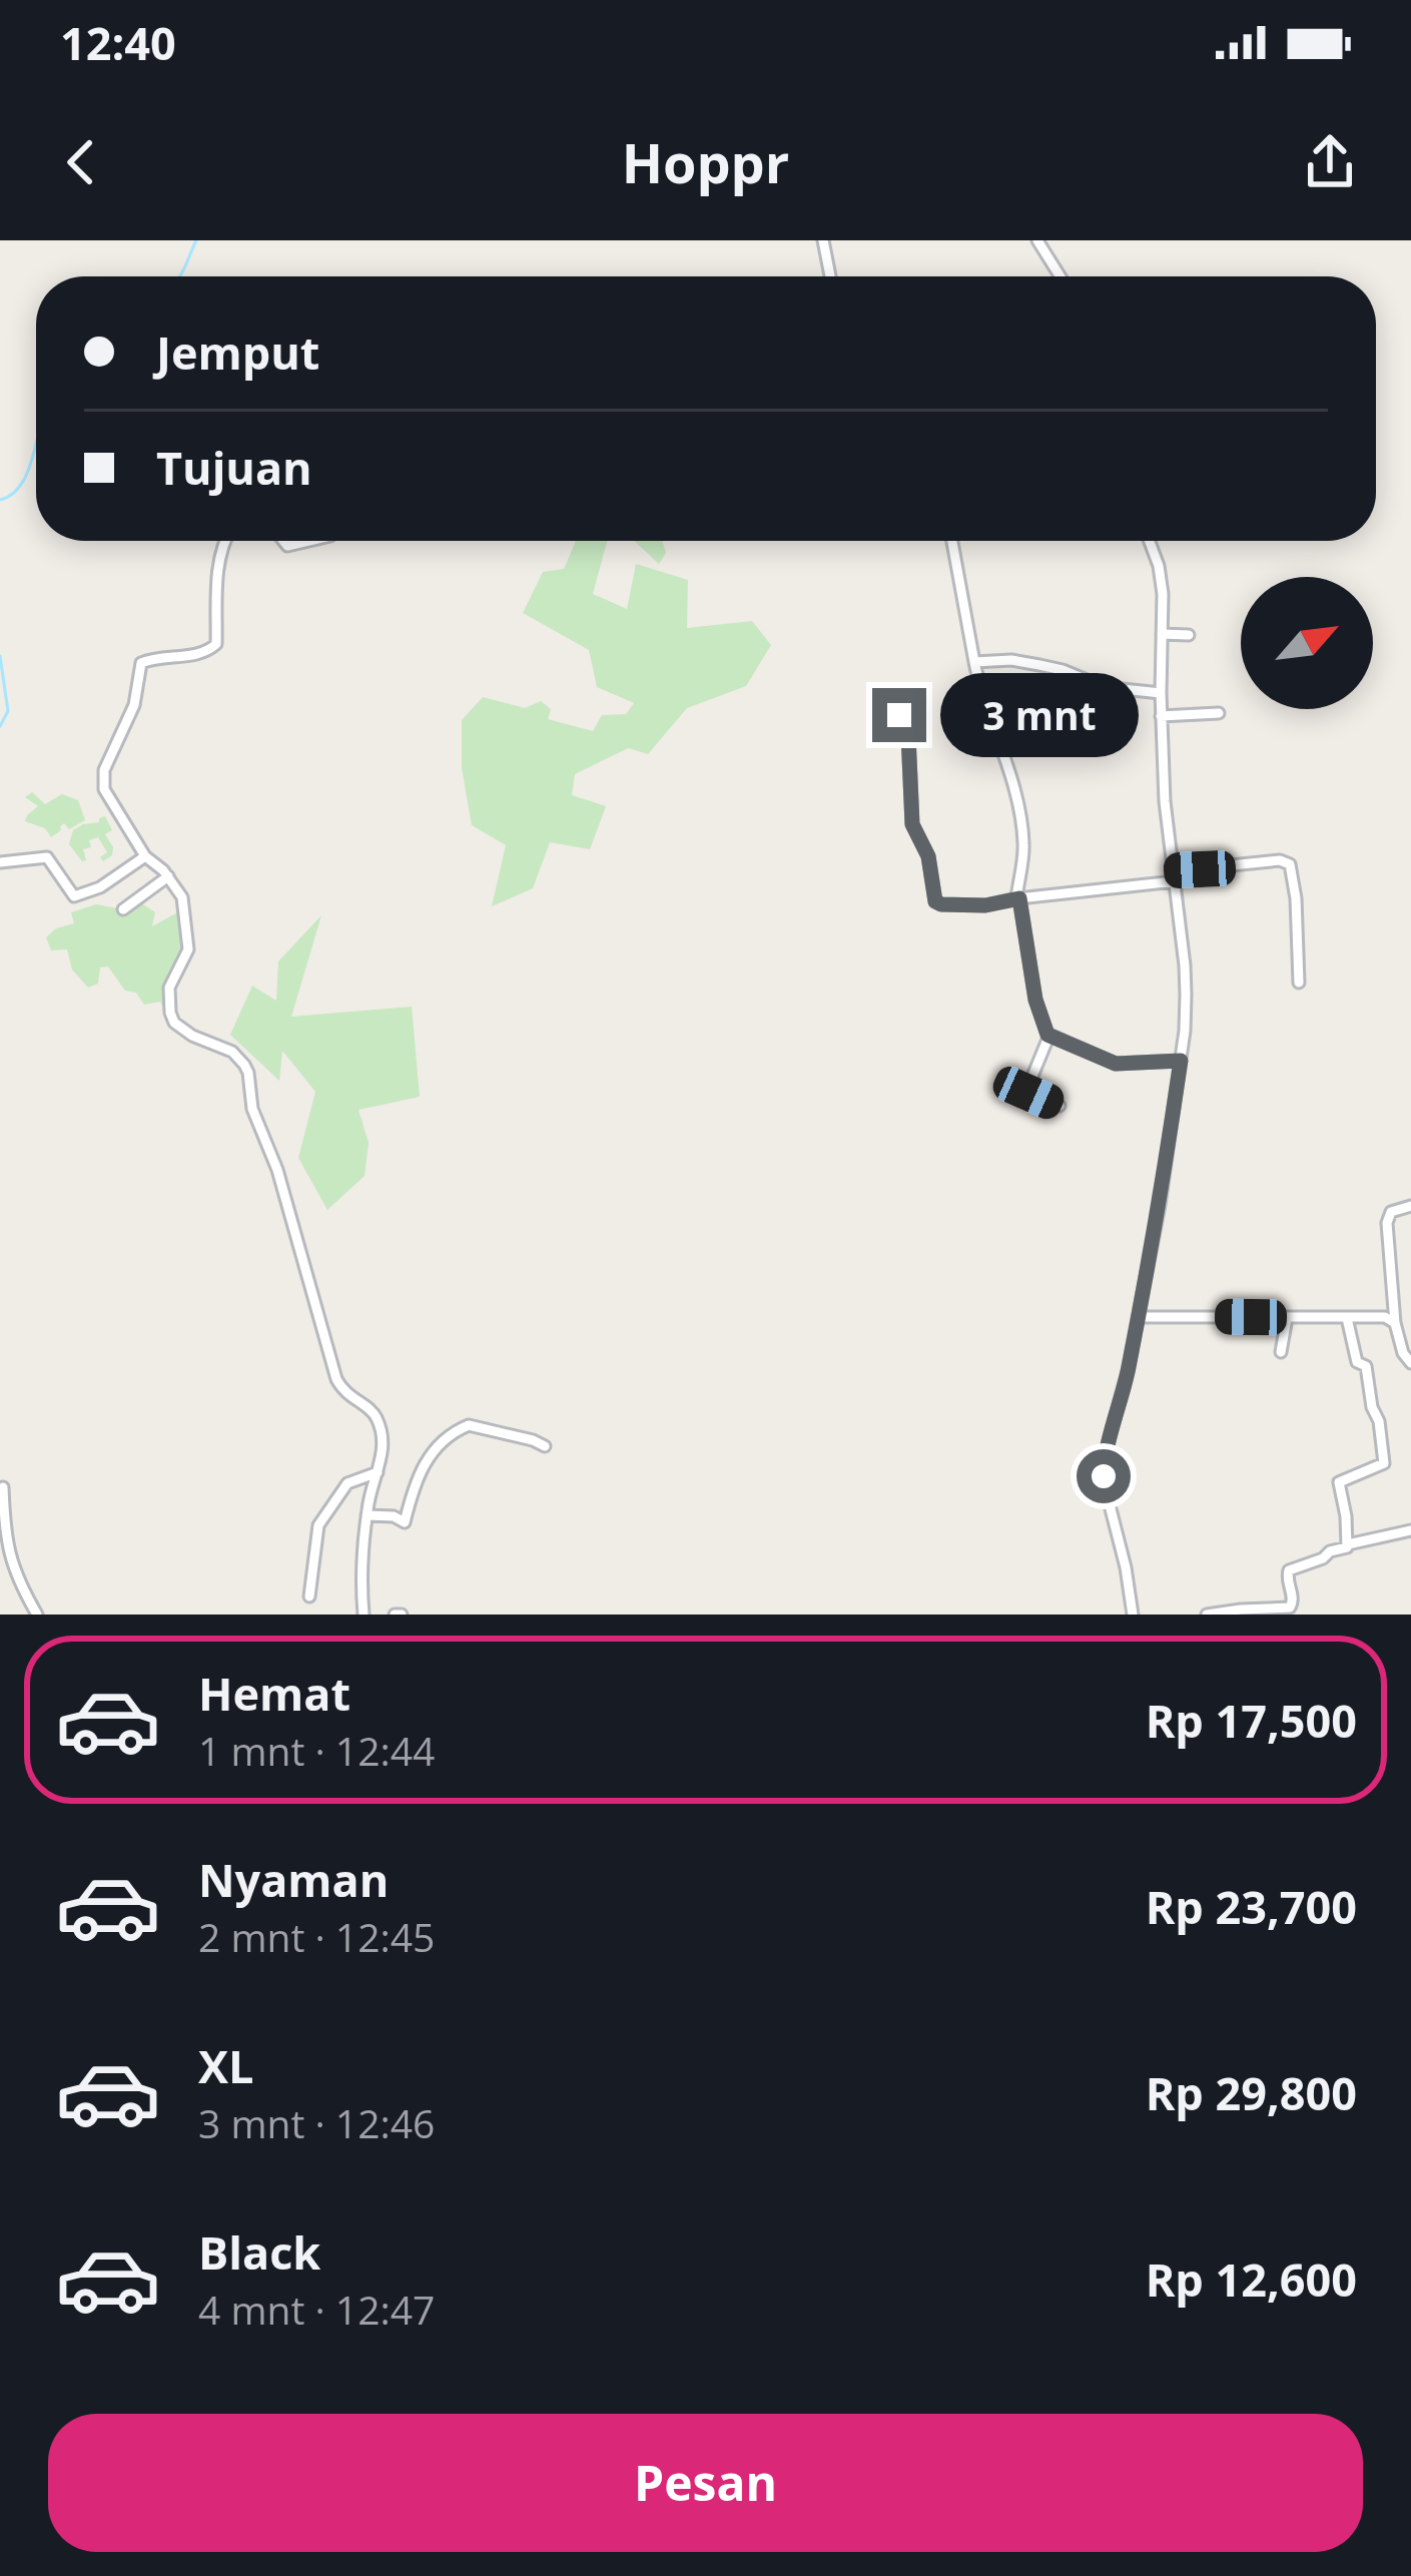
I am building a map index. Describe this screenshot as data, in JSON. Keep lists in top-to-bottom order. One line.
{"north":"top right","page":{"status":"12:40","header":"Hoppr","banner":["Jemput","Tujuan"],"bubble":"3 mnt","list":[{"name":"Hemat","note":"1 mnt · 12:44","value":"Rp 17,500"},{"name":"Nyaman","note":"2 mnt · 12:45","value":"Rp 23,700"},{"name":"XL","note":"3 mnt · 12:46","value":"Rp 29,800"},{"name":"Black","note":"4 mnt · 12:47","value":"Rp 12,600"}],"buttons":"Pesan"}}
